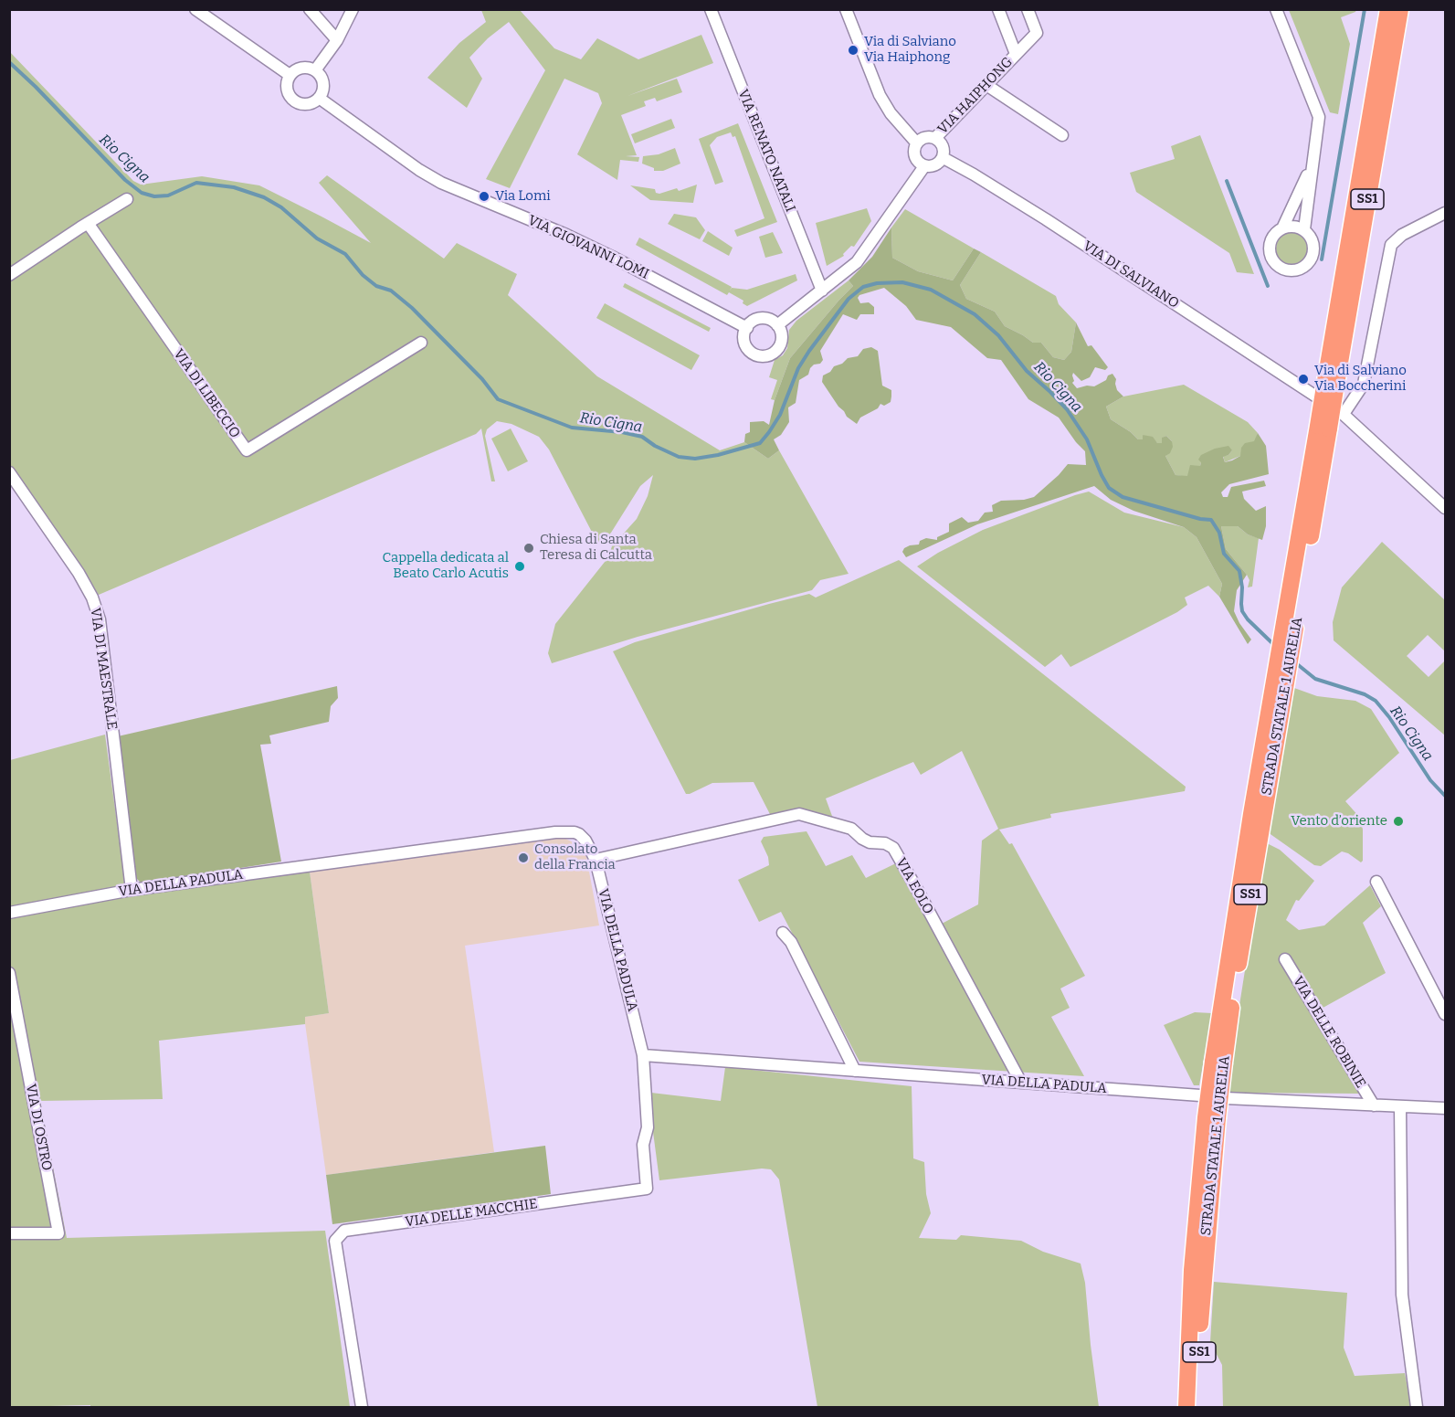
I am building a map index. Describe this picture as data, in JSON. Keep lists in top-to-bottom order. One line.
{"streets":{"highway":["SS1","STRADA STATALE 1 AURELIA"],"street":["VIA HAIPHONG","VIA RENATO NATALI","VIA GIOVANNI LOMI","VIA DI SALVIANO","VIA DI LIBECCIO","VIA DI MAESTRALE","VIA DELLA PADULA","VIA EOLO","VIA DELLE ROBINIE","VIA DI OSTRO","VIA DELLE MACCHIE"]},"crossings":[["VIA HAIPHONG","VIA DI SALVIANO"],["VIA DI SALVIANO","STRADA STATALE 1 AURELIA"],["VIA DI MAESTRALE","VIA DELLA PADULA"],["VIA DELLA PADULA","VIA EOLO"],["VIA DELLA PADULA","VIA DELLE MACCHIE"]],"water":["Rio Cigna"],"places":["Via di Salviano Via Haiphong","Via Lomi","Via di Salviano Via Boccherini","Chiesa di Santa Teresa di Calcutta","Cappella dedicata al Beato Carlo Acutis","Vento d’oriente","Consolato della Francia"]}
